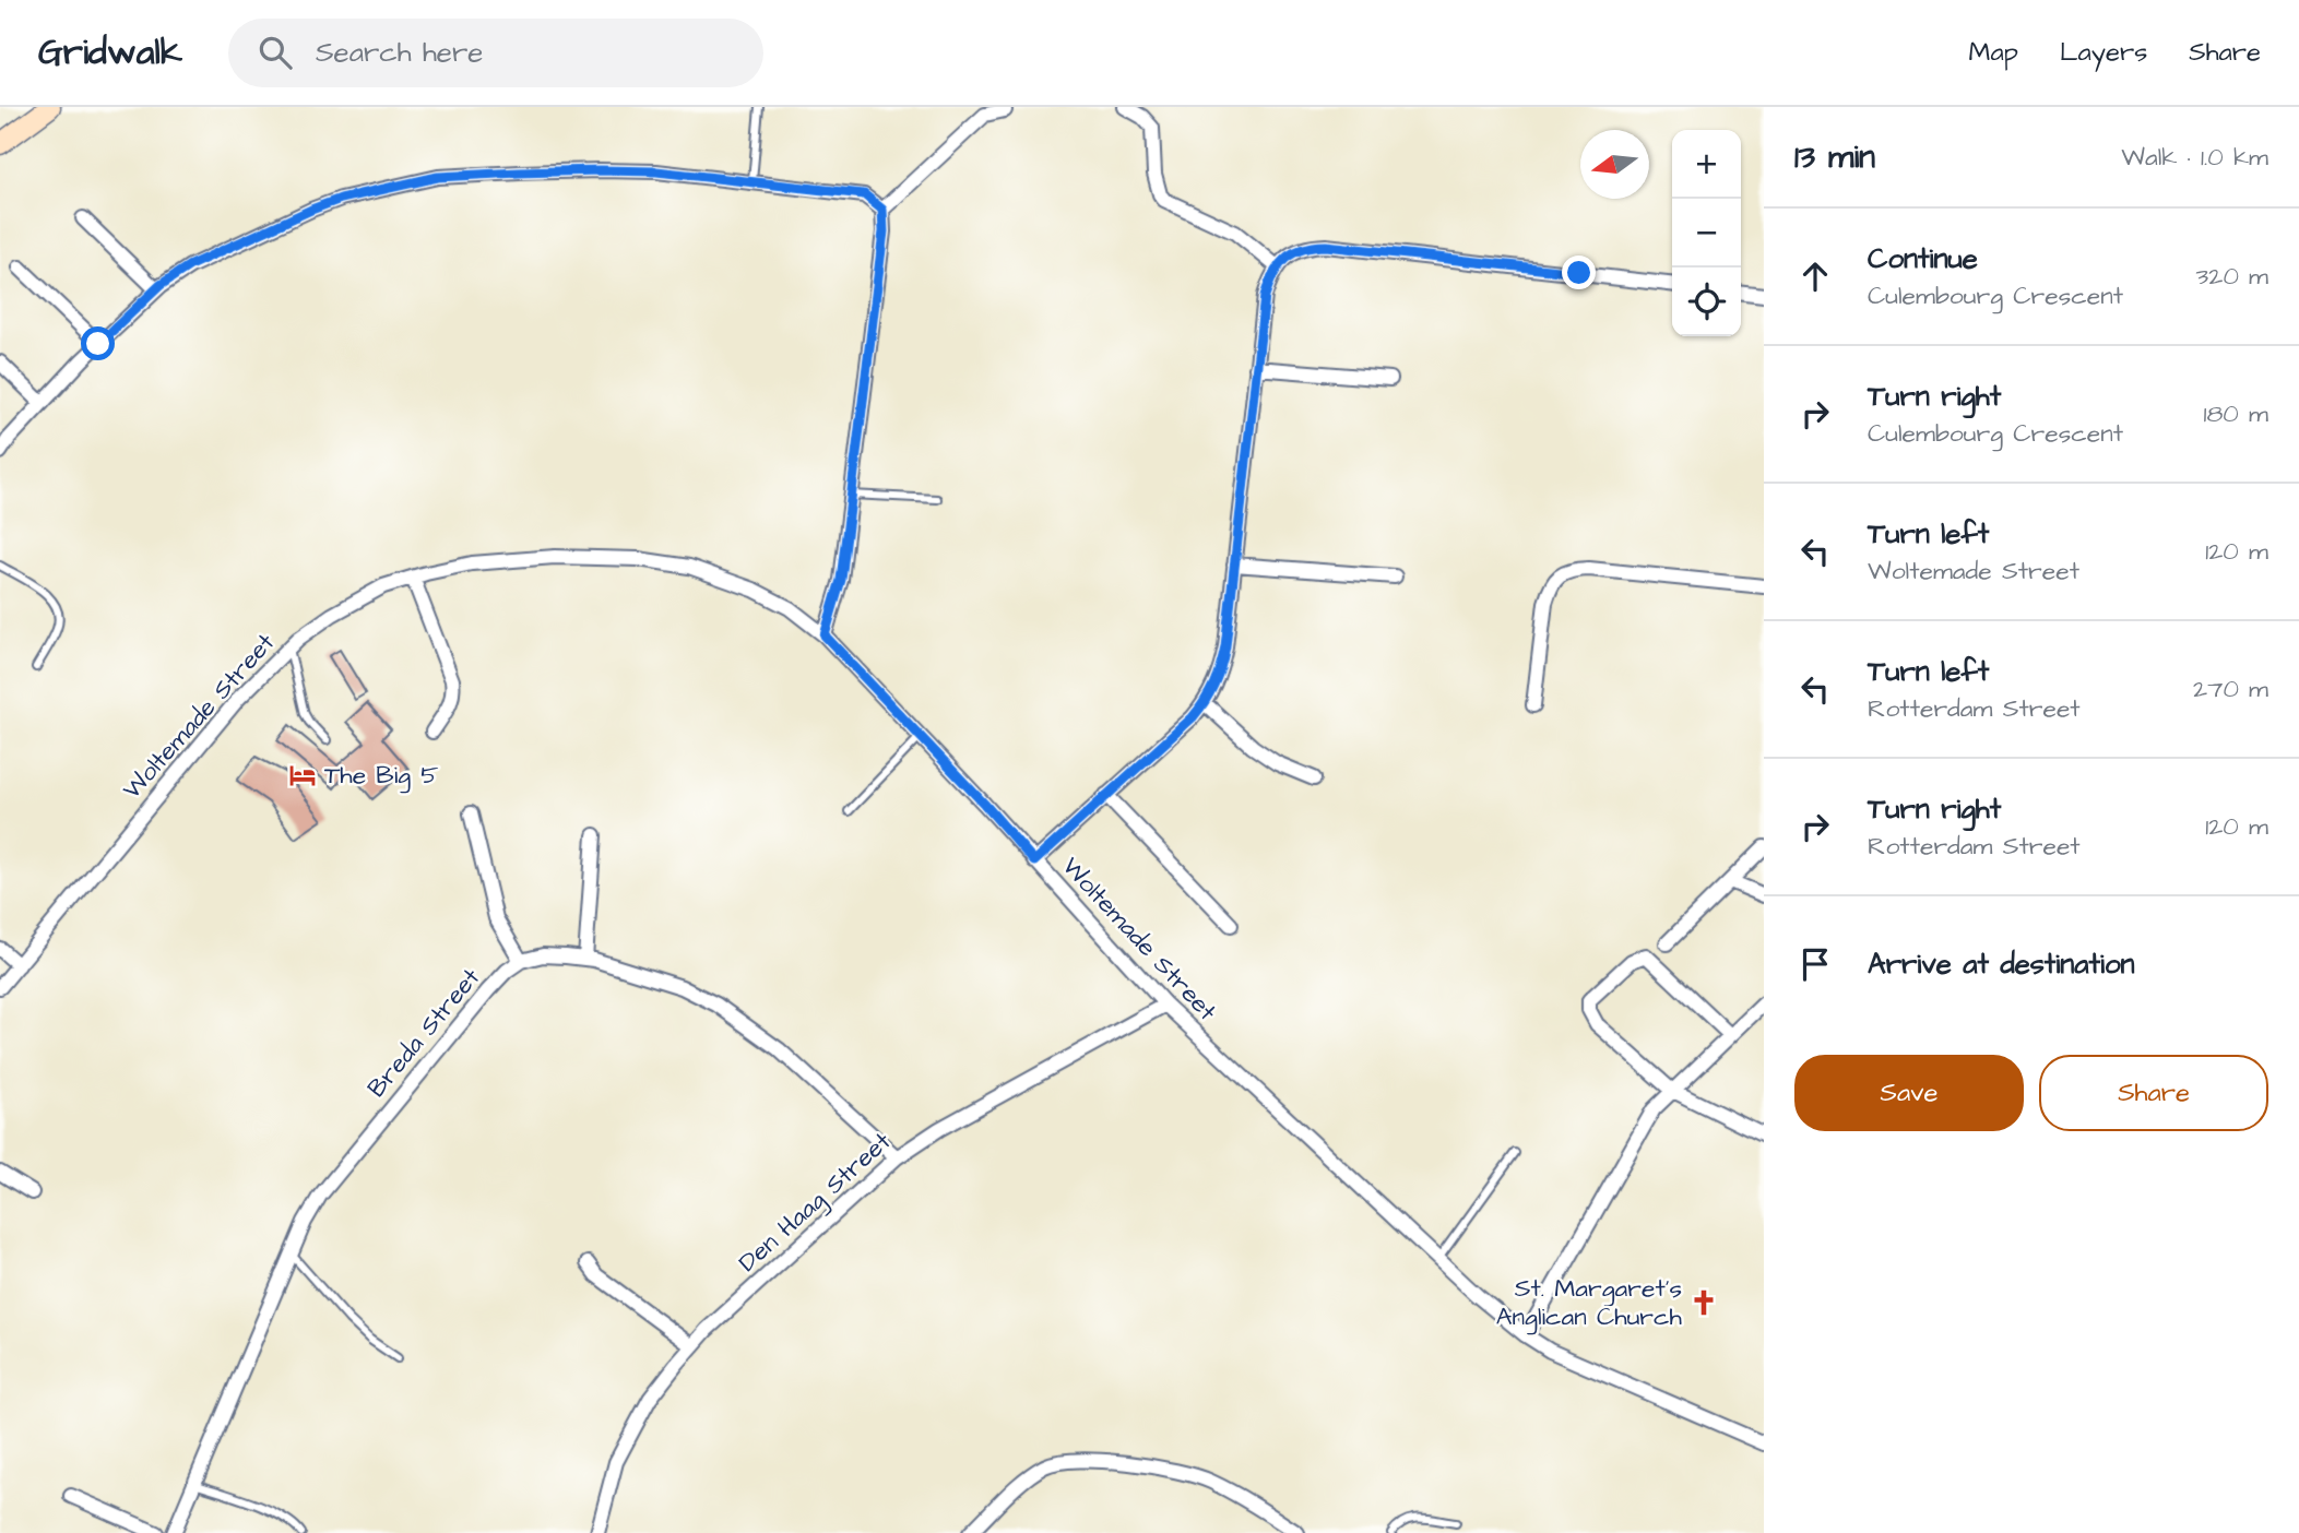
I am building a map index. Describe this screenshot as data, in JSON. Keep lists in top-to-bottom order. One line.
{"streets":{"street":["Woltemade Street","Breda Street","Den Haag Street"]},"crossings":[["Woltemade Street","Den Haag Street"]],"places":{"hotel":["The Big 5"],"church":["St. Margaret's Anglican Church"]},"north":"left","page":{"header":"Gridwalk","search":"Search here","nav":["Map","Layers","Share"],"heading":["13 min","Walk · 1.0 km"],"map_buttons":["+","−"],"list":[["Continue","Culembourg Crescent","320 m"],["Turn right","Culembourg Crescent","180 m"],["Turn left","Woltemade Street","120 m"],["Turn left","Rotterdam Street","270 m"],["Turn right","Rotterdam Street","120 m"],"Arrive at destination"],"buttons":["Save","Share"]}}
